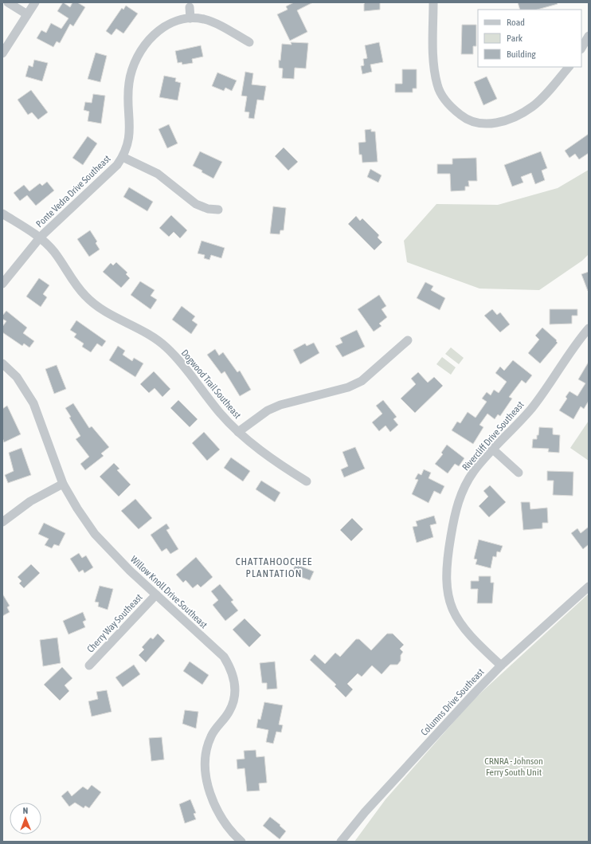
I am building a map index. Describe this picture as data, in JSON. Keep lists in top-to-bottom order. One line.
{"streets":{"street":["Ponte Vedra Drive Southeast","Dogwood Trail Southeast","Rivercliff Drive Southeast","Willow Knoll Drive Southeast","Cherry Way Southeast","Columns Drive Southeast"]},"crossings":[["Ponte Vedra Drive Southeast","Dogwood Trail Southeast"],["Rivercliff Drive Southeast","Columns Drive Southeast"],["Willow Knoll Drive Southeast","Cherry Way Southeast"]],"districts":["CHATTAHOOCHEE PLANTATION"],"parks":["CRNRA - Johnson Ferry South Unit"],"legend":["Road","Park","Building"],"north":"top"}
